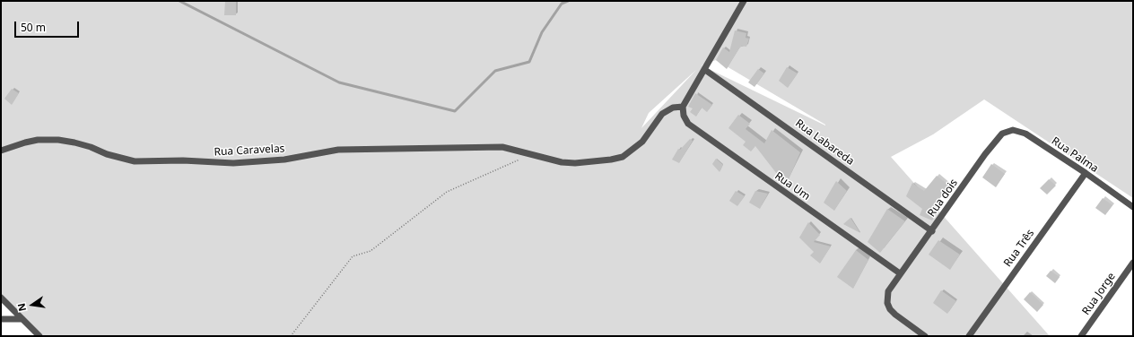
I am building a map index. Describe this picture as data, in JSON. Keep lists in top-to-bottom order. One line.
{"streets":{"street":["Rua Labareda","Rua Caravelas","Rua Palma","Rua Um","Rua dois","Rua Três","Rua Jorge"]},"crossings":[["Rua Labareda","Rua dois"],["Rua Caravelas","Rua Um"],["Rua Palma","Rua dois"],["Rua Palma","Rua Três"],["Rua Um","Rua dois"]],"scale_bar":"50 m","north":"left"}
